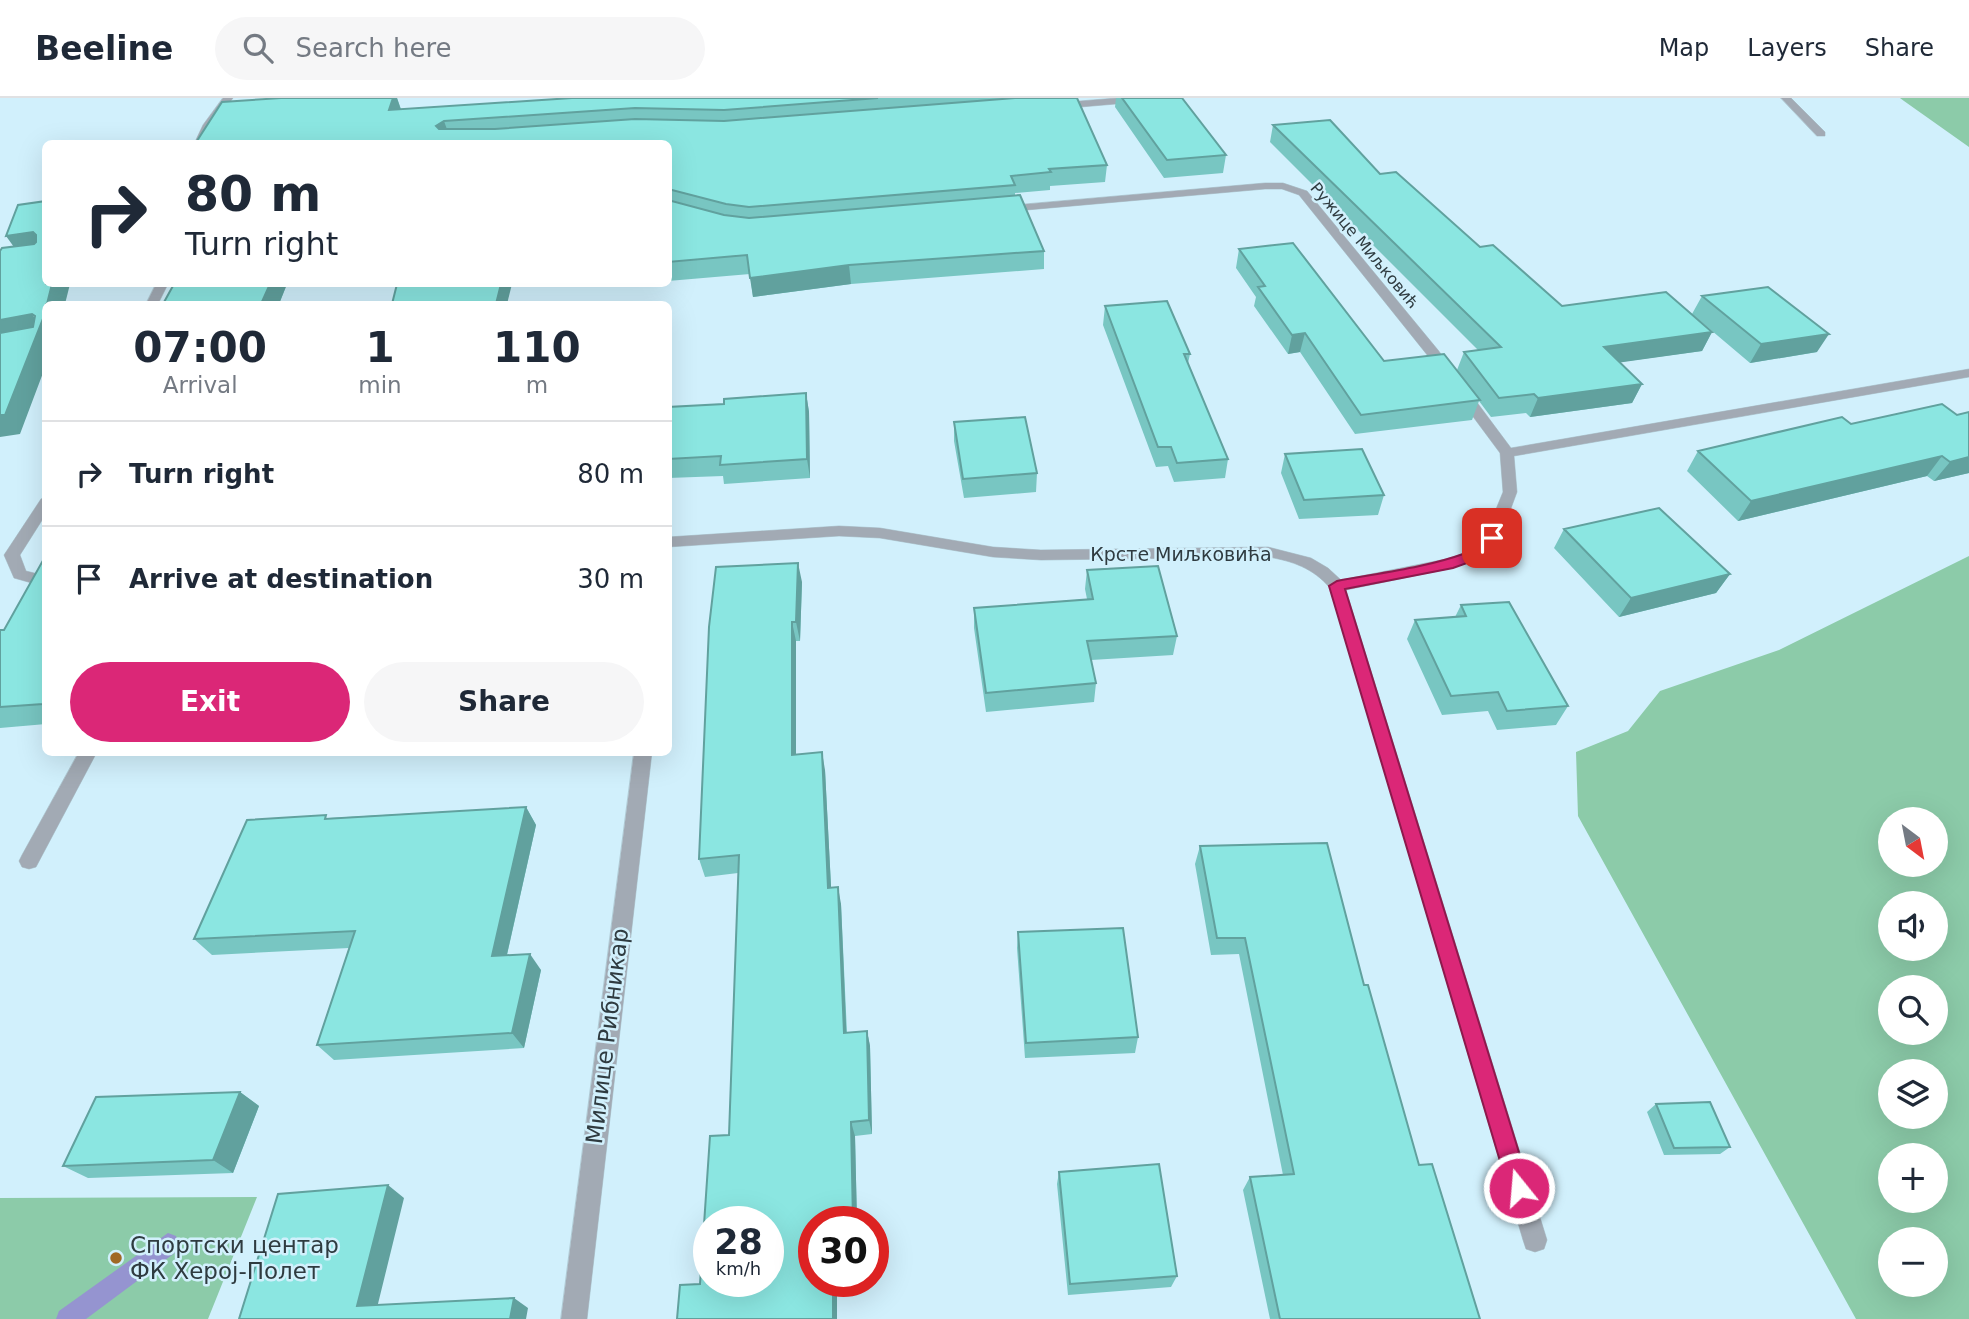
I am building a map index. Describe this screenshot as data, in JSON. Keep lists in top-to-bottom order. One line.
{"streets":{"street":["Ружице Миљковић","Крсте Миљковића","Милице Рибникар"]},"places":["Спортски центар ФК Херој-Полет"],"north":"bottom right","page":{"header":"Beeline","search":"Search here","nav":["Map","Layers","Share"],"turn":["80 m","Turn right"],"eta":["07:00","Arrival","1","min","110","m"],"list":[{"name":"Turn right","value":"80 m"},{"name":"Arrive at destination","value":"30 m"}],"buttons":["Exit","Share"],"map_buttons":["+","−"],"speed":"28 km/h","limit":"30"}}
